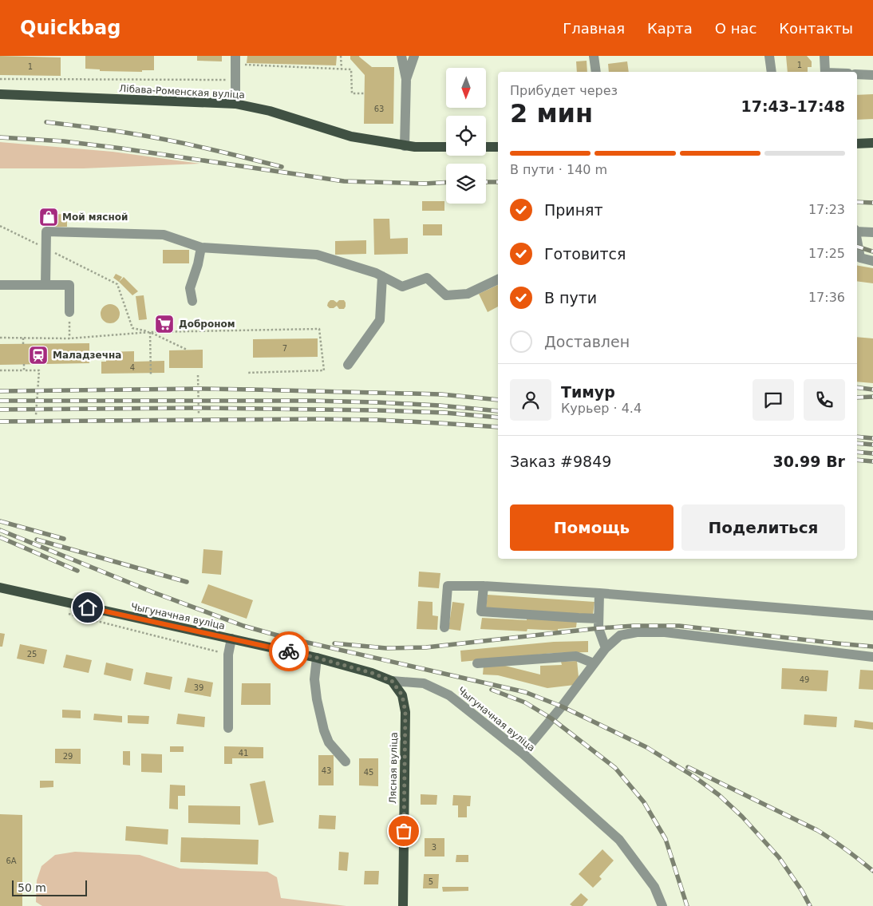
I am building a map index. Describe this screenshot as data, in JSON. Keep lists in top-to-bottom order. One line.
{"streets":{"main road":["Лібава-Роменская вуліца","Чыгуначная вуліца","Лясная вуліца"]},"crossings":[["Чыгуначная вуліца","Лясная вуліца"]],"places":{"shop":["Мой мясной"],"supermarket":["Доброном"],"station":["Маладзечна"]},"house_numbers":["1","1","63","7","4","25","49","39","41","29","43","45","3","6А","5"],"scale_bar":"50 m","north":"bottom","page":{"header":"Quickbag","nav":["Главная","Карта","О нас","Контакты"],"heading":["2 мин","Прибудет через","17:43–17:48"],"panel":["Тимур","Курьер · 4.4","Заказ #9849","30.99 Br"],"bar":"В пути · 140 m","list":[["Принят","17:23"],["Готовится","17:25"],["В пути","17:36"],"Доставлен"],"buttons":["Помощь","Поделиться"],"scale":"50 m"}}
